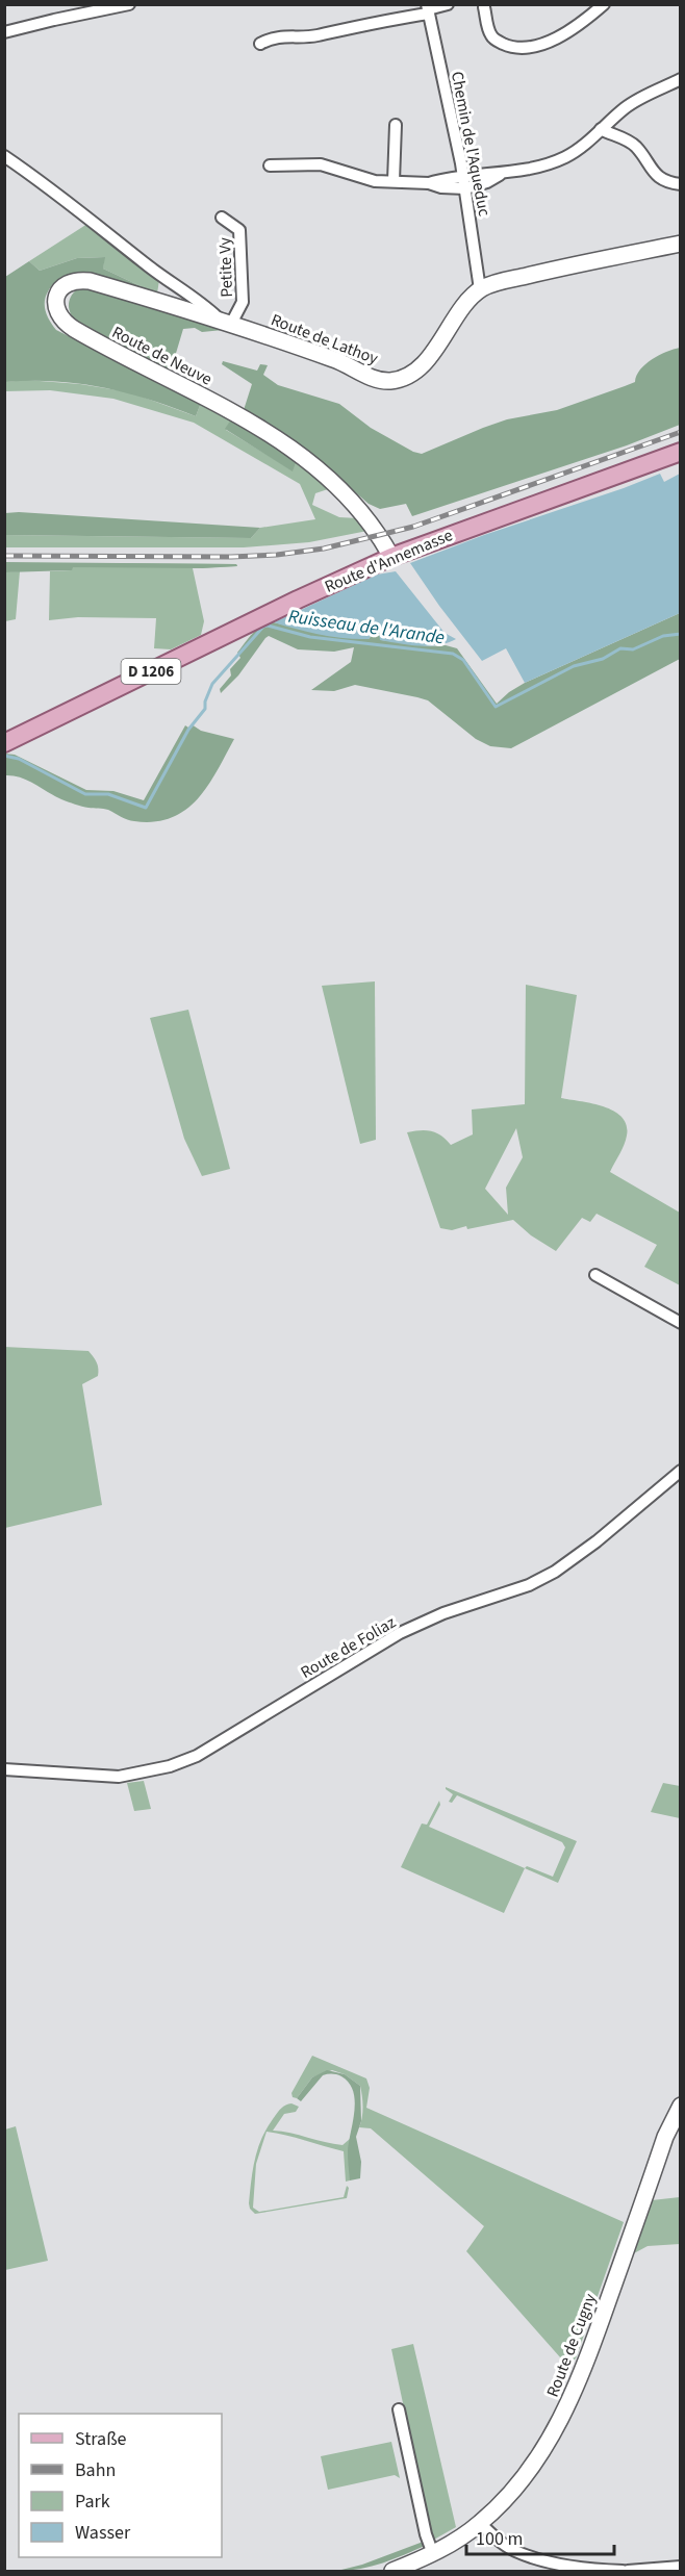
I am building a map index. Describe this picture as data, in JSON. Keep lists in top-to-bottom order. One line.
{"streets":{"main road":["Route d'Annemasse","D 1206"],"street":["Chemin de l'Aqueduc","Petite Vy","Route de Lathoy","Route de Neuve","Route de Foliaz","Route de Cugny"]},"crossings":[["Chemin de l'Aqueduc","Route de Lathoy"],["Petite Vy","Route de Lathoy"],["Petite Vy","Route de Neuve"],["Route de Lathoy","Route de Neuve"],["Route de Neuve","Route d'Annemasse"]],"water":["Ruisseau de l'Arande"],"legend":["Straße","Bahn","Park","Wasser"],"scale_bar":"100 m"}
